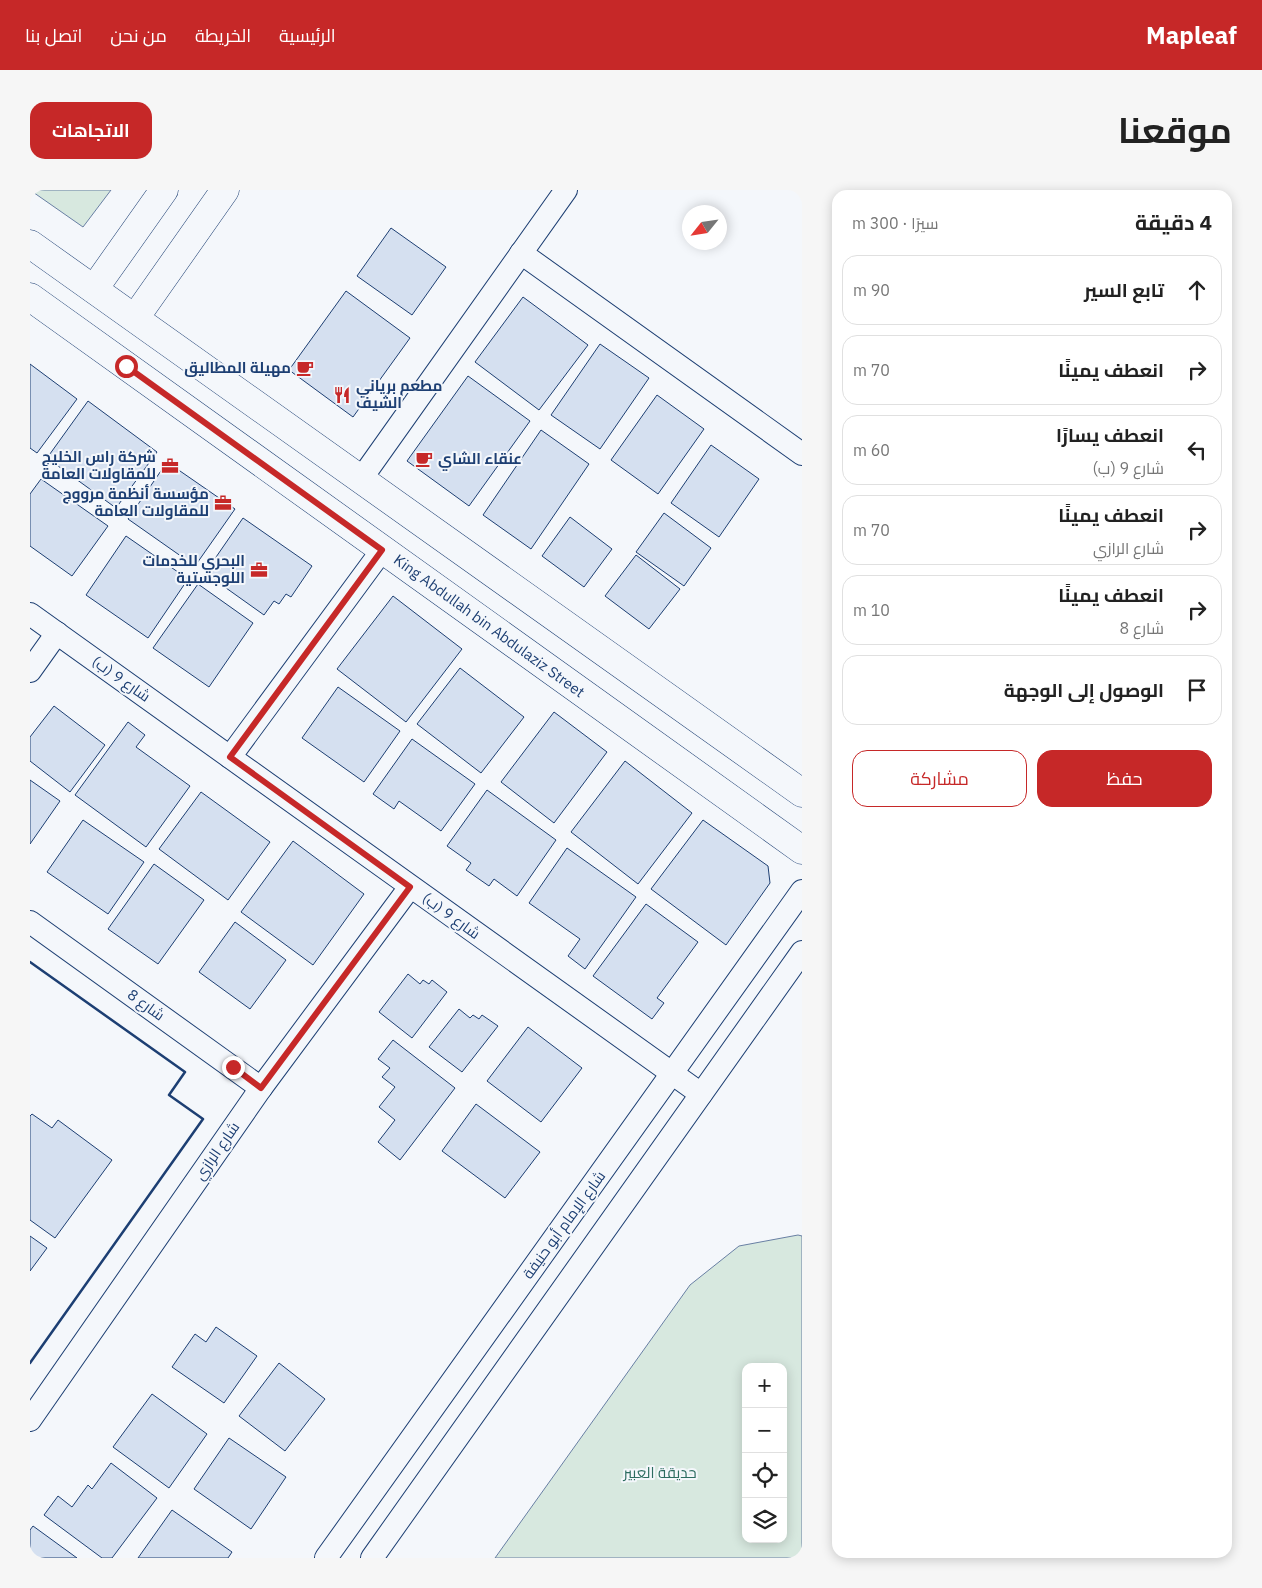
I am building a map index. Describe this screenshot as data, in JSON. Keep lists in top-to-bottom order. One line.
{"streets":{"main road":["King Abdullah bin Abdulaziz Street"],"street":["شارع 9 (ب)","شارع 8","شارع الرازي","شارع الإمام أبو حنيفة"]},"crossings":[["شارع 9 (ب)","شارع الرازي"],["شارع 9 (ب)","شارع الإمام أبو حنيفة"],["شارع 8","شارع الرازي"]],"parks":["حديقة العبير"],"places":{"cafe":["مهيلة المطاليق","عنقاء الشاي"],"restaurant":["مطعم برياني الشيف"],"office":["شركة راس الخليج للمقاولات العامة","مؤسسة أنظمة مرووج للمقاولات العامة","البحري للخدمات اللوجستية"]},"north":"bottom left","page":{"header":"Mapleaf","nav":["الرئيسية","الخريطة","من نحن","اتصل بنا"],"title":"موقعنا","buttons":["الاتجاهات",["حفظ","مشاركة"]],"heading":["4 دقيقة","سيرًا · 300 m"],"list":[["تابع السير","90 m"],["انعطف يمينًا","70 m"],["انعطف يسارًا","شارع 9 (ب)","60 m"],["انعطف يمينًا","شارع الرازي","70 m"],["انعطف يمينًا","شارع 8","10 m"],"الوصول إلى الوجهة"],"map_buttons":["+","−"]}}
